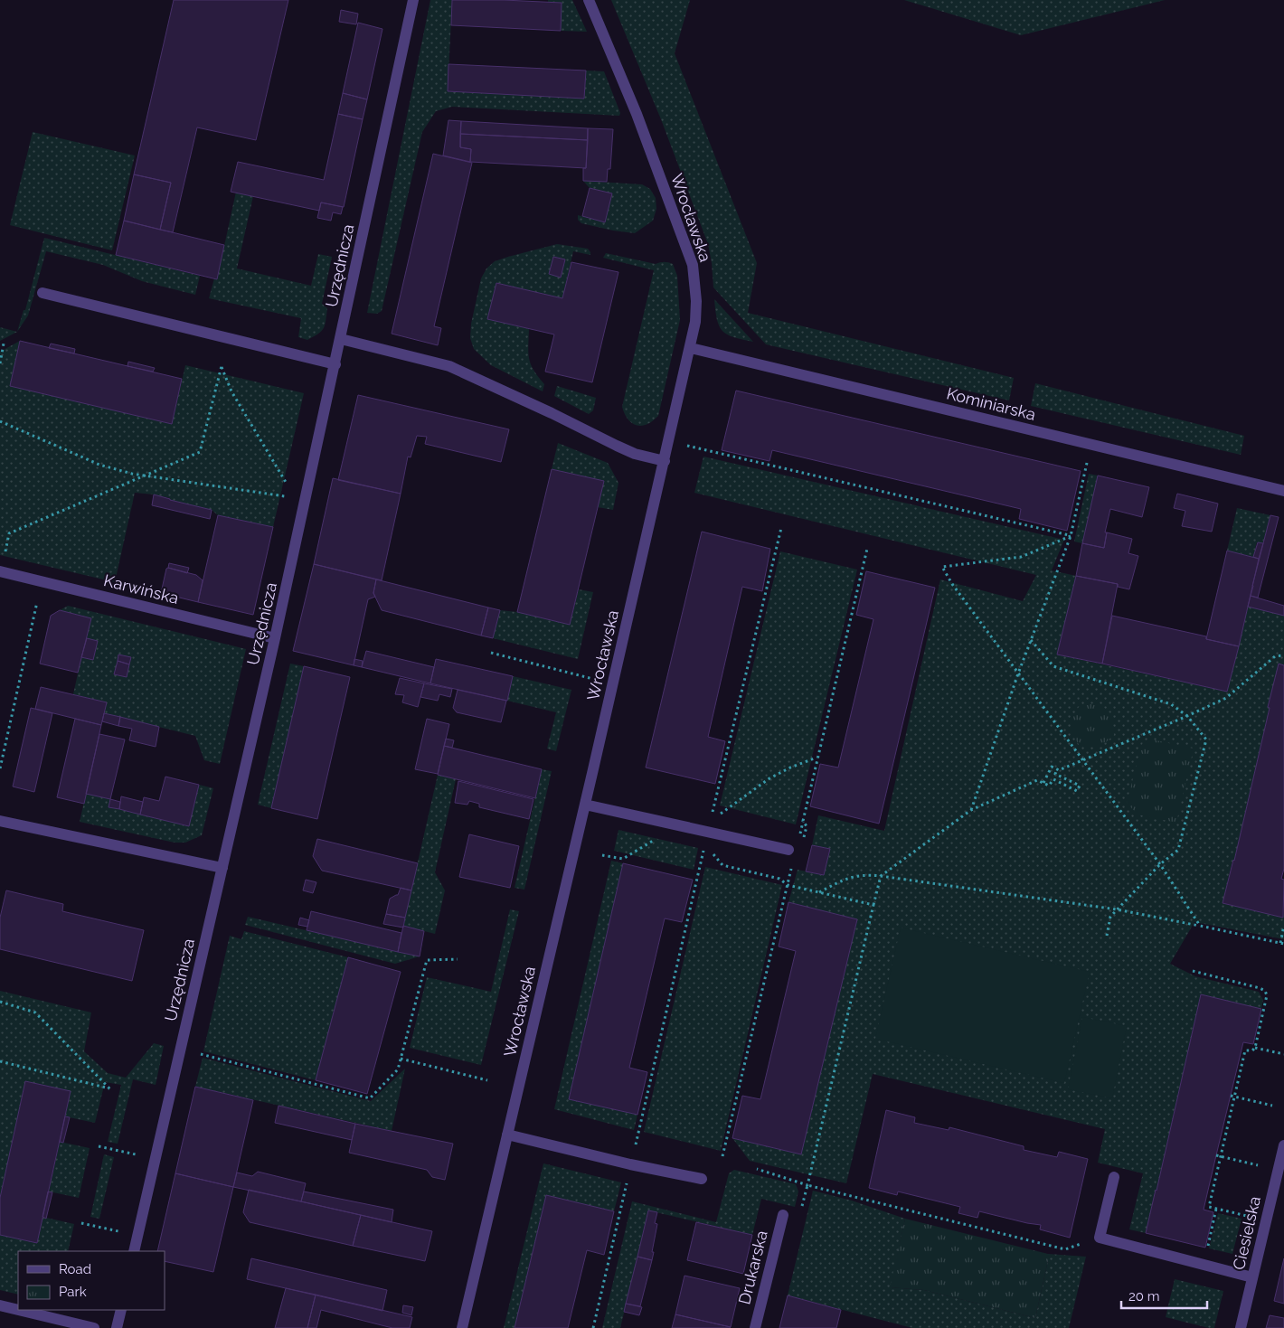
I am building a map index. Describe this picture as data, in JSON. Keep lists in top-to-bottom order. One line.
{"streets":{"street":["Wrocławska","Urzędnicza","Kominiarska","Karwińska","Ciesielska","Drukarska"]},"crossings":[["Wrocławska","Kominiarska"],["Urzędnicza","Karwińska"]],"legend":["Road","Park"],"scale_bar":"20 m"}
